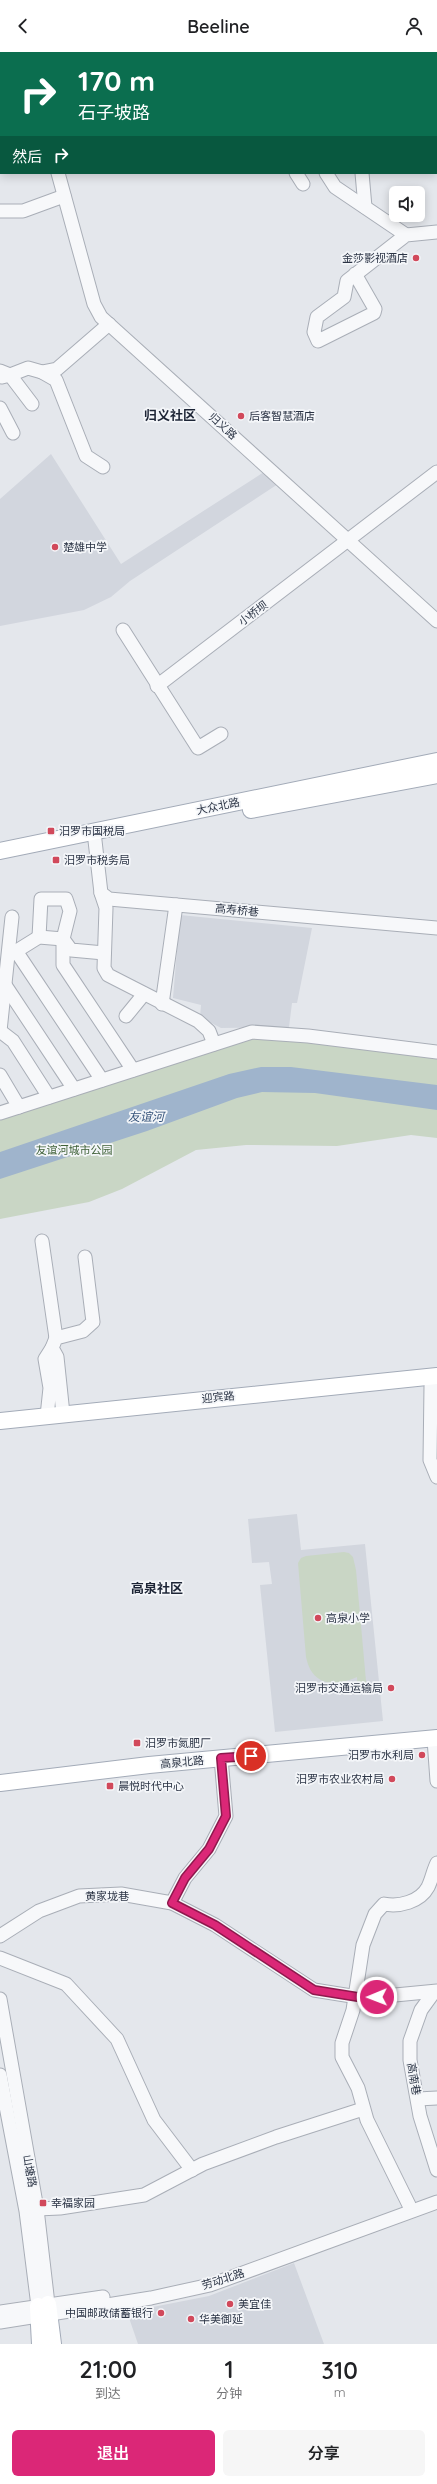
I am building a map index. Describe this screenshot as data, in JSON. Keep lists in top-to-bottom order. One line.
{"streets":{"main road":["大众北路","迎宾路","高泉北路","山塘路"],"street":["归义路","小桥坝","高寿桥巷","黄家垅巷","高南巷","劳动北路"]},"crossings":[["归义路","小桥坝"],["黄家垅巷","高南巷"],["山塘路","劳动北路"]],"districts":["归义社区","高泉社区"],"water":["友谊河"],"parks":["友谊河城市公园"],"places":{"other":["金莎影视酒店","后客智慧酒店","楚雄中学","高泉小学","汨罗市交通运输局","汨罗市水利局","汨罗市农业农村局","美宜佳","中国邮政储蓄银行","华美御延"],"transit":["汨罗市国税局","汨罗市税务局","汨罗市氮肥厂","晨悦时代中心","幸福家园"]},"page":{"header":"Beeline","turn":["170 m","石子坡路"],"then":"然后","eta":["21:00","到达","1","分钟","310","m"],"buttons":["退出","分享"]}}
